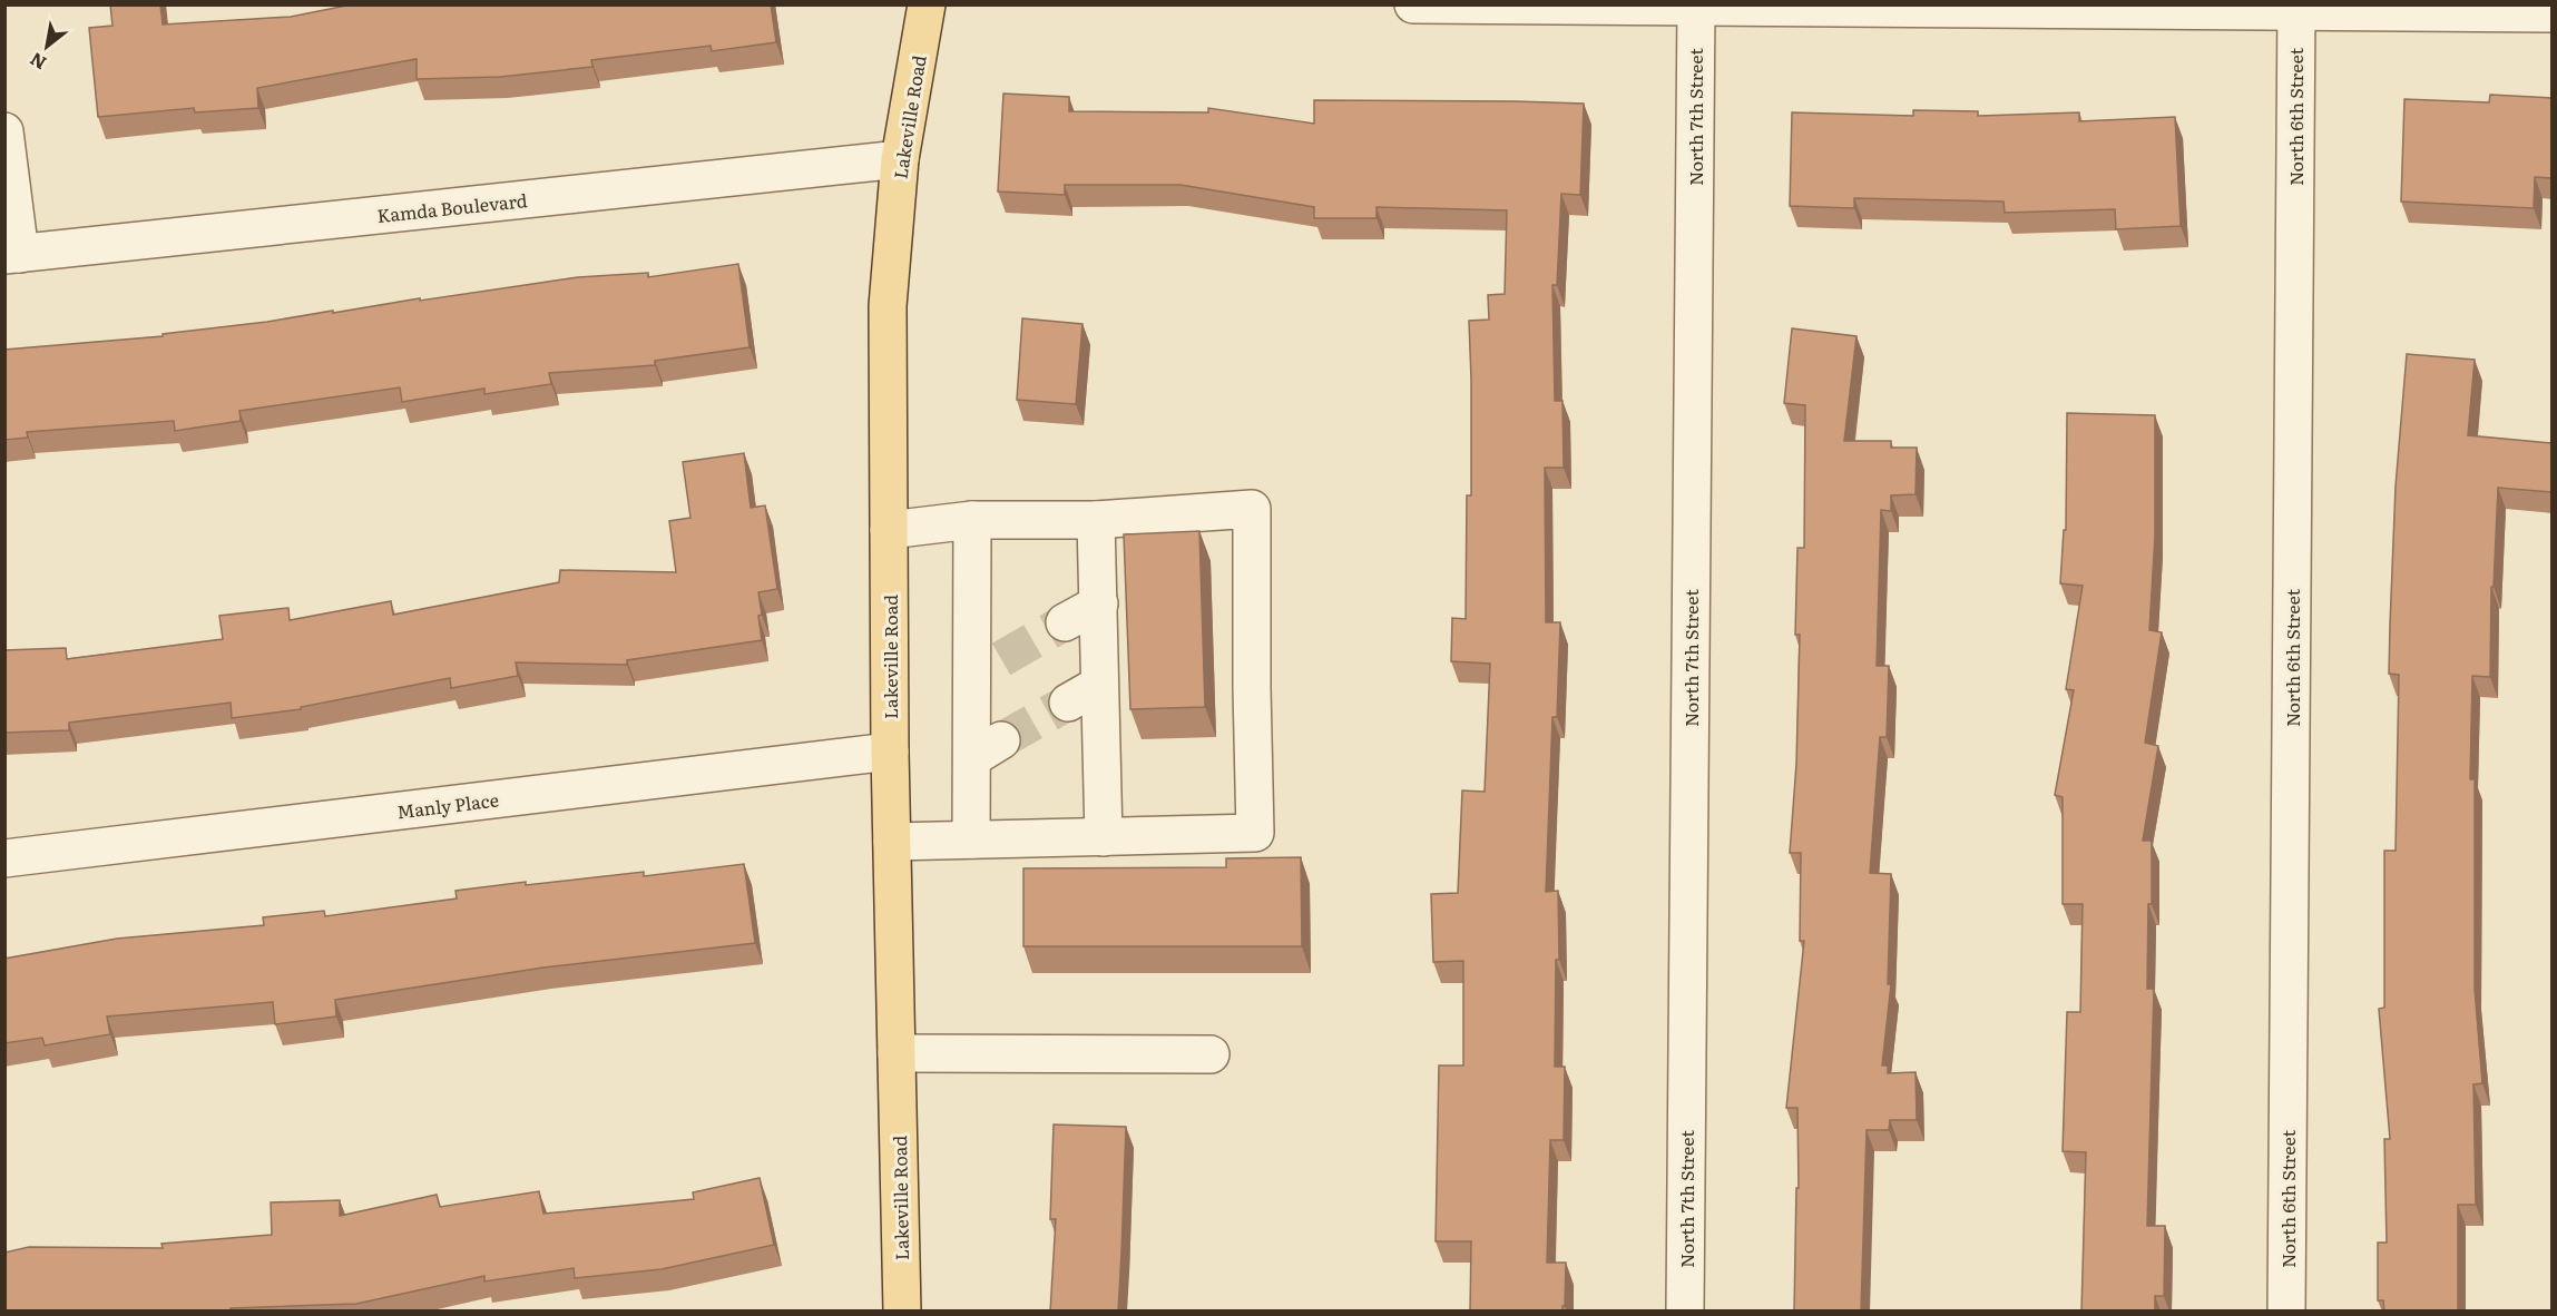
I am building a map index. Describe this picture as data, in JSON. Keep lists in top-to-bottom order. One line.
{"streets":{"main road":["Lakeville Road"],"street":["North 7th Street","North 6th Street","Kamda Boulevard","Manly Place"]},"crossings":[["Lakeville Road","Kamda Boulevard"],["Lakeville Road","Manly Place"]],"north":"bottom left"}
